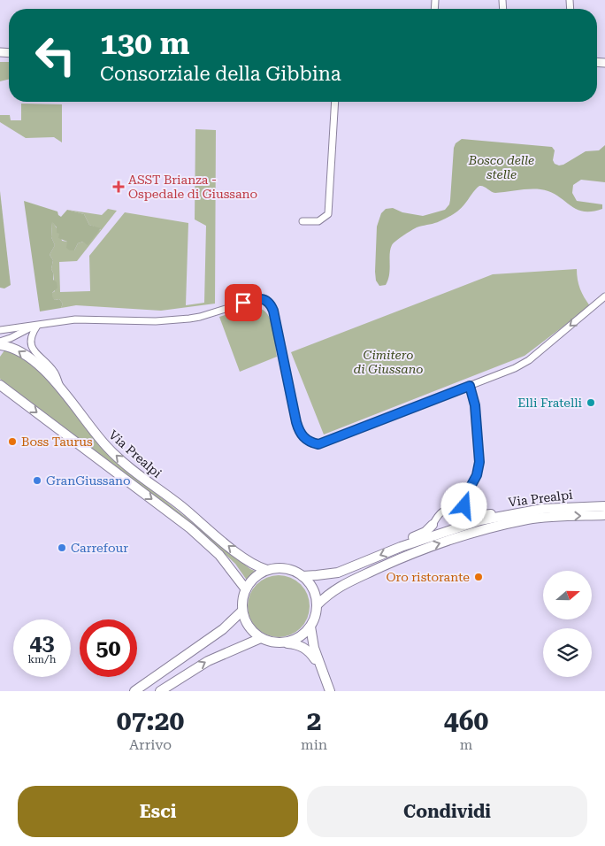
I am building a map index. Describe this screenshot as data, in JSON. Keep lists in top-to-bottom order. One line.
{"streets":{"main road":["Via Prealpi"]},"parks":["Bosco delle stelle","Cimitero di Giussano"],"places":{"health":["ASST Brianza - Ospedale di Giussano"],"other":["Elli Fratelli","Boss Taurus","GranGiussano","Carrefour","Oro ristorante"]},"north":"right","page":{"turn":["130 m","Consorziale della Gibbina"],"speed":"43 km/h","limit":"50","eta":["07:20","Arrivo","2","min","460","m"],"buttons":["Esci","Condividi"]}}
